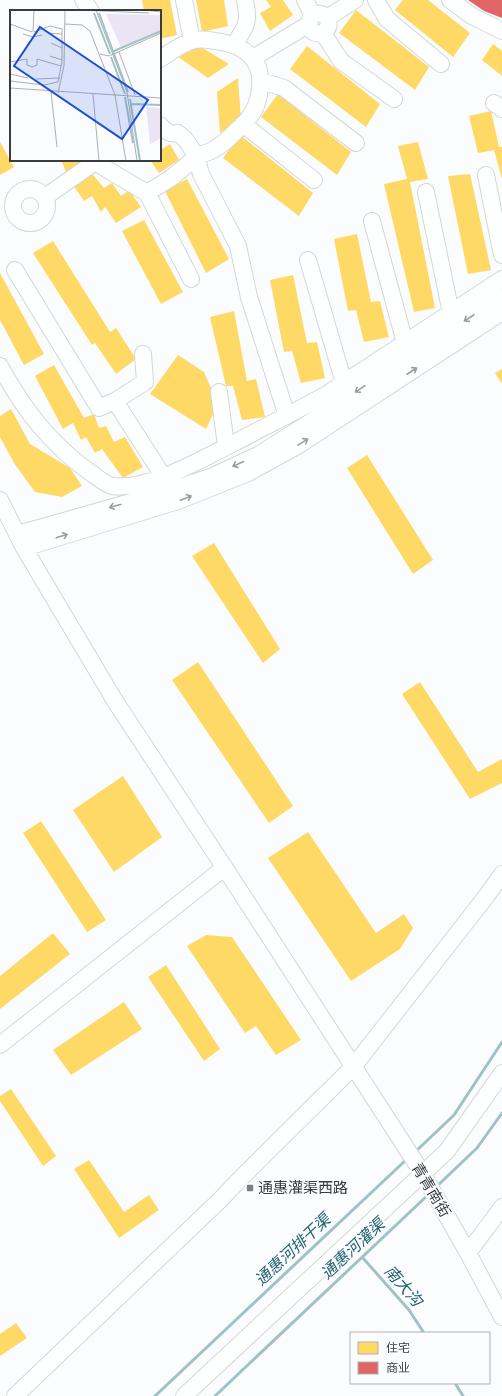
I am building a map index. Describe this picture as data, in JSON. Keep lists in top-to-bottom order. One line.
{"streets":{"street":["青青南街"]},"water":["通惠河灌渠","通惠河排干渠","南大沟"],"places":{"transit":["通惠灌渠西路"]},"legend":["住宅","商业"]}
